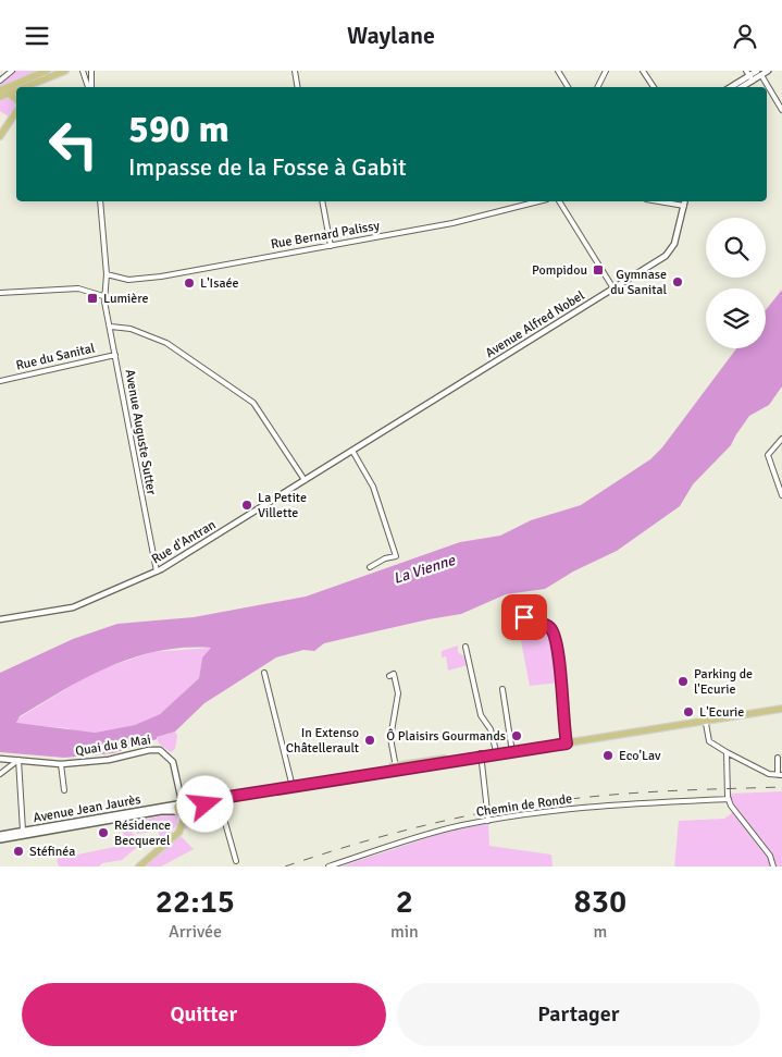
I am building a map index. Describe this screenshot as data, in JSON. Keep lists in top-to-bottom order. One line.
{"streets":{"main road":["Avenue Jean Jaurès"],"street":["Rue Bernard Palissy","Avenue Alfred Nobel","Rue du Sanital","Avenue Auguste Sutter","Rue d'Antran","Quai du 8 Mai","Chemin de Ronde"]},"crossings":[["Avenue Alfred Nobel","Rue d'Antran"],["Rue du Sanital","Avenue Auguste Sutter"],["Avenue Auguste Sutter","Rue d'Antran"],["Quai du 8 Mai","Avenue Jean Jaurès"]],"water":["La Vienne"],"places":{"transit":["Pompidou","Lumière"],"other":["Gymnase du Sanital","L'Isaée","La Petite Villette","Parking de l'Ecurie","L'Ecurie","Ô Plaisirs Gourmands","In Extenso Châtellerault","Eco'Lav","Résidence Becquerel","Stéfinéa"]},"page":{"header":"Waylane","turn":["590 m","Impasse de la Fosse à Gabit"],"eta":["22:15","Arrivée","2","min","830","m"],"buttons":["Quitter","Partager"]}}
